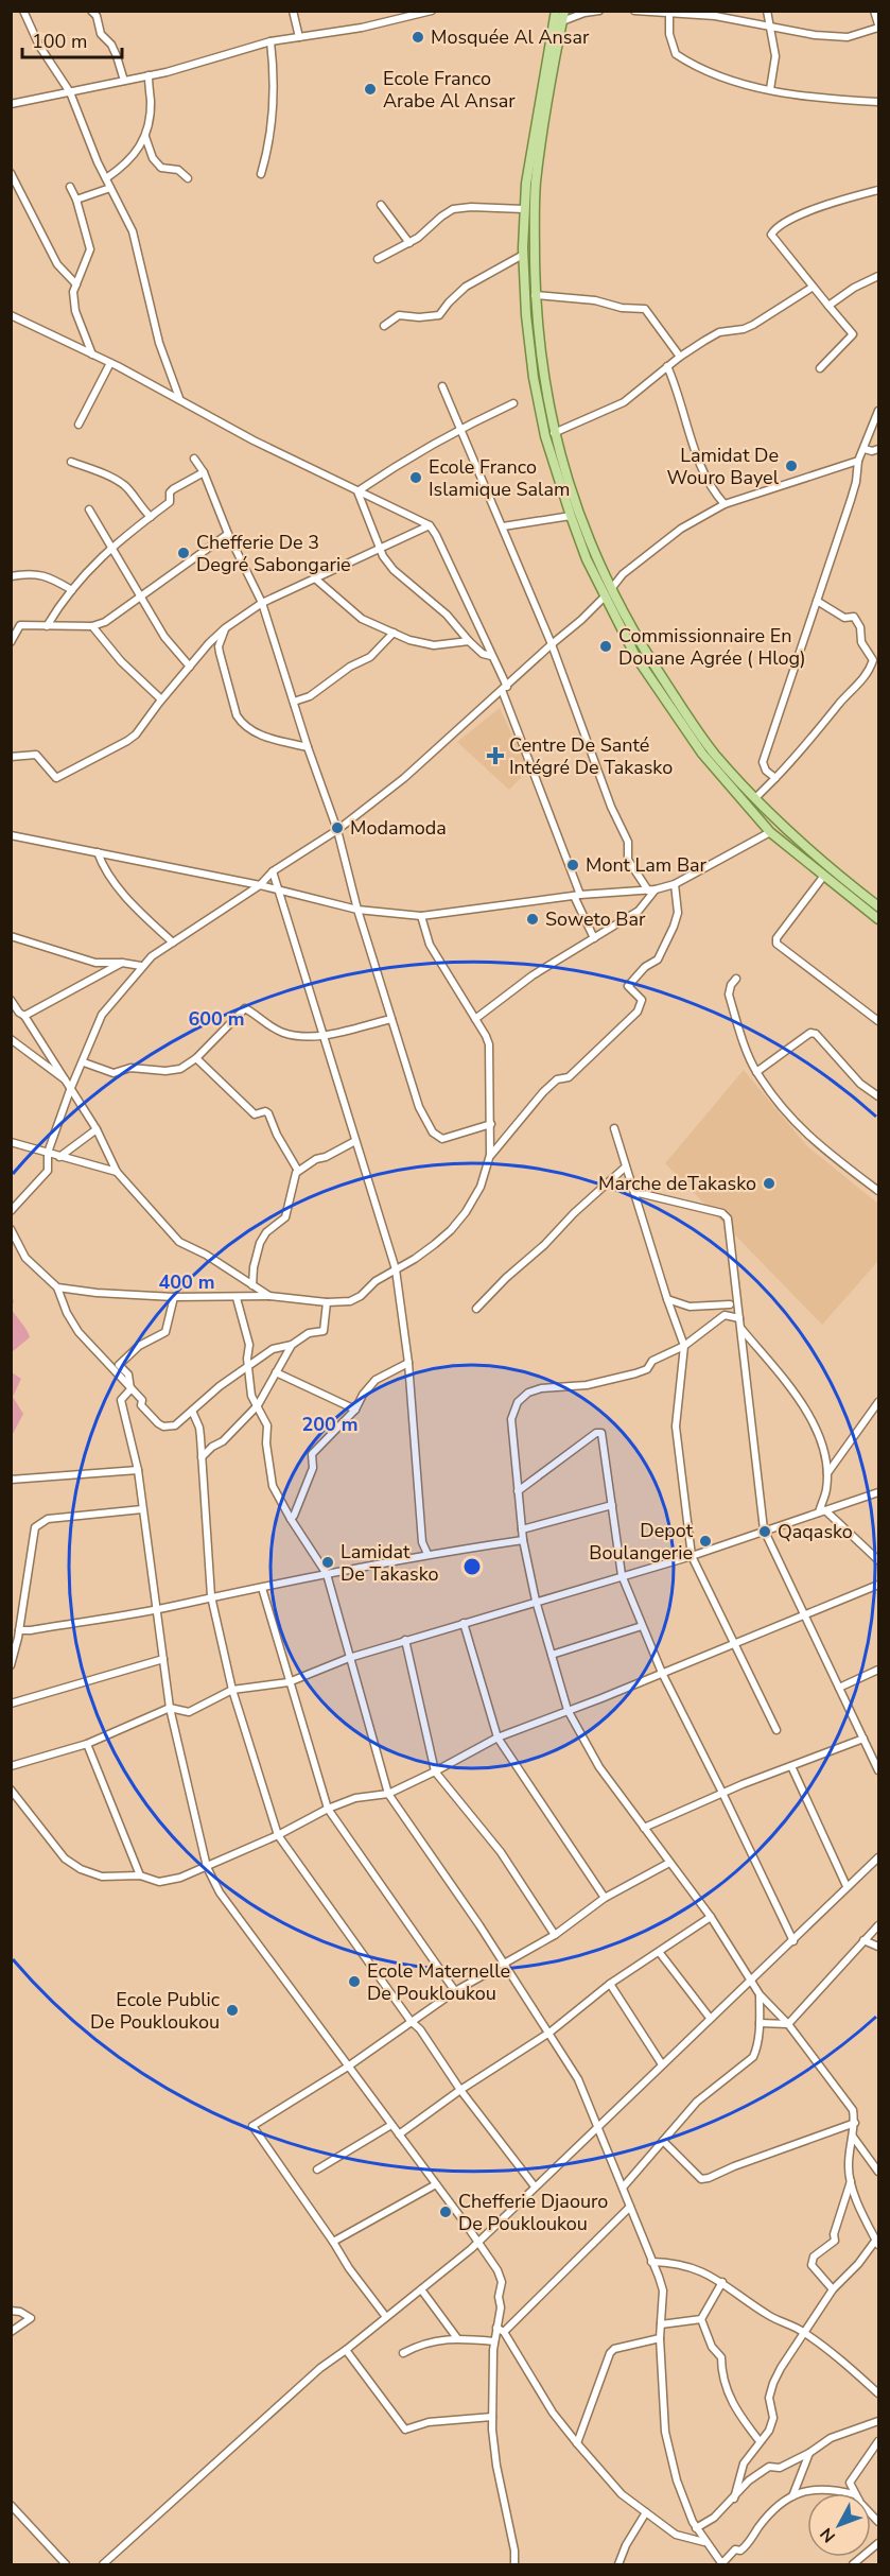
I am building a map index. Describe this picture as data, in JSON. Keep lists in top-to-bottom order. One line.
{"places":{"other":["Mosquée Al Ansar","Ecole Franco Arabe Al Ansar","Lamidat De Wouro Bayel","Ecole Franco Islamique Salam","Chefferie De 3 Degré Sabongarie","Commissionnaire En Douane Agrée ( Hlog)","Modamoda","Mont Lam Bar","Soweto Bar","Marche deTakasko","Qaqasko","Depot Boulangerie","Lamidat De Takasko","Ecole Maternelle De Poukloukou","Ecole Public De Poukloukou","Chefferie Djaouro De Poukloukou"],"health":["Centre De Santé Intégré De Takasko"]},"scale_bar":"100 m","north":"bottom left","rings":["600 m","400 m","200 m"]}
